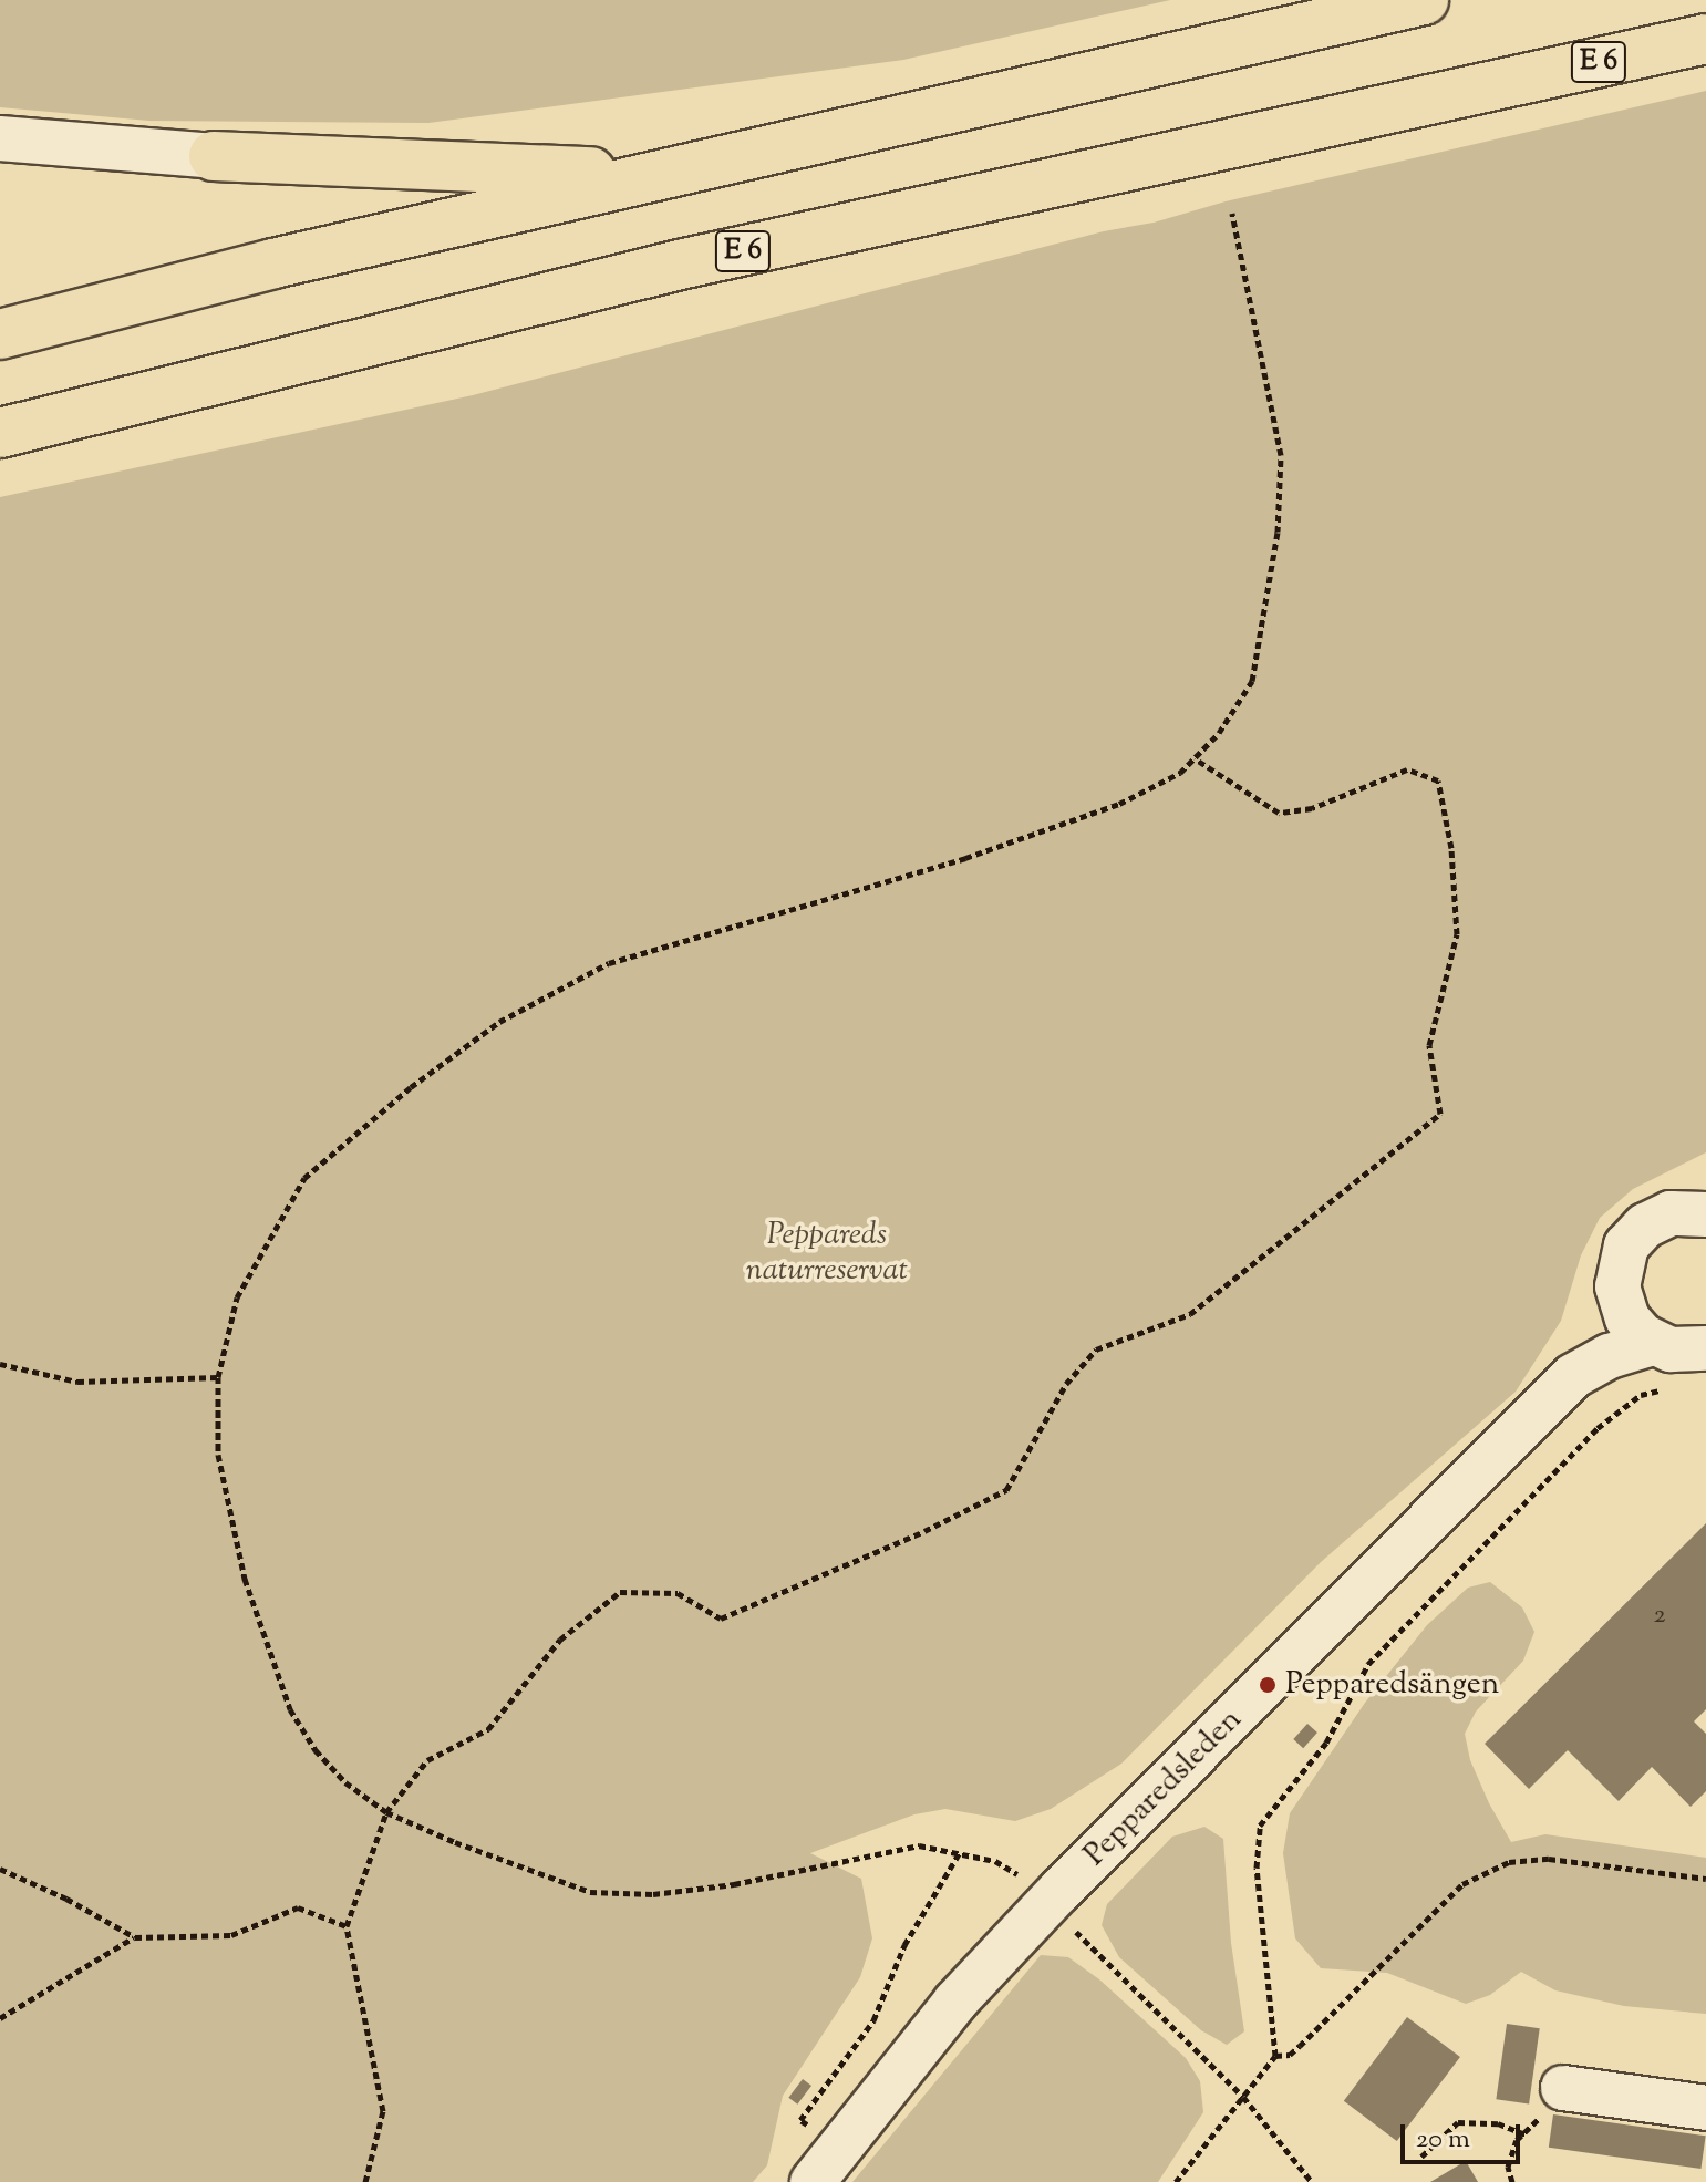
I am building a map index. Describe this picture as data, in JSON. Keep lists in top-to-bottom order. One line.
{"streets":{"highway":["E 6"],"street":["Pepparedsleden"]},"parks":["Peppareds naturreservat"],"places":["Pepparedsängen"],"house_numbers":["2"],"scale_bar":"20 m"}
